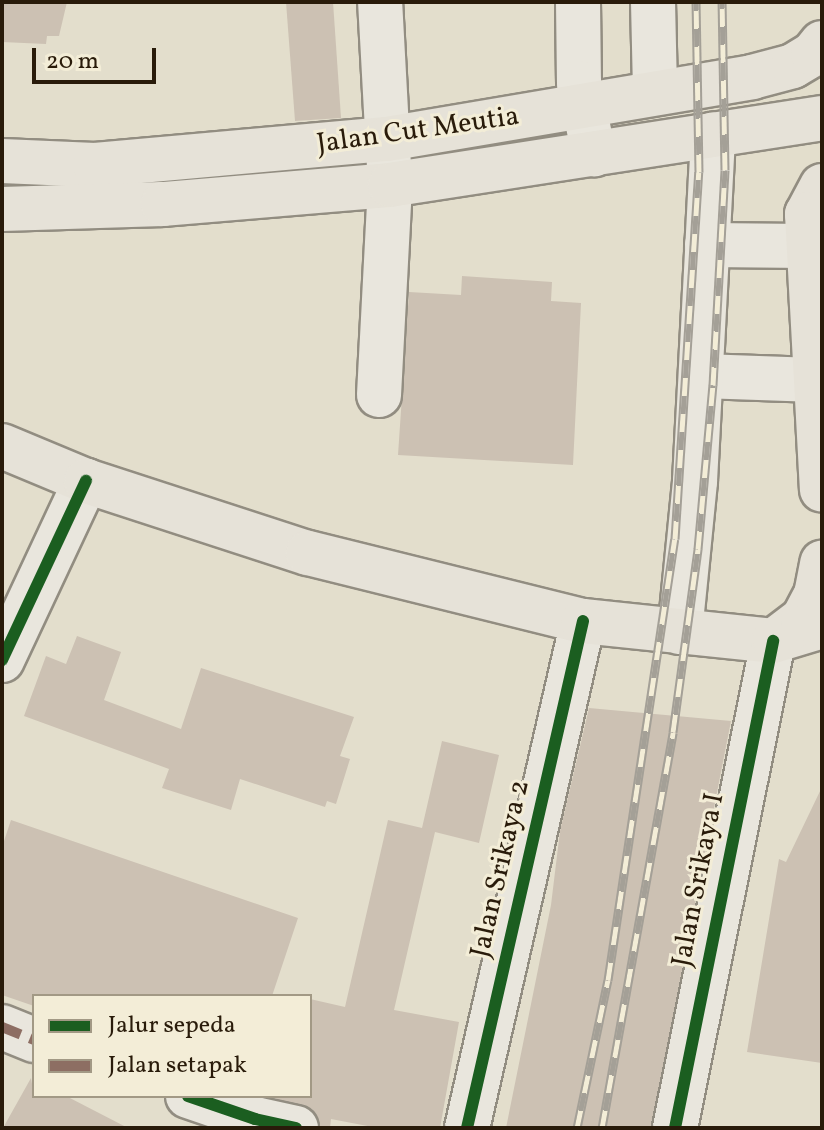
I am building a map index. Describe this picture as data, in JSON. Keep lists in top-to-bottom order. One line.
{"streets":{"main road":["Jalan Cut Meutia"],"street":["Jalan Srikaya 2","Jalan Srikaya I"]},"legend":["Jalur sepeda","Jalan setapak"],"scale_bar":"20 m"}
